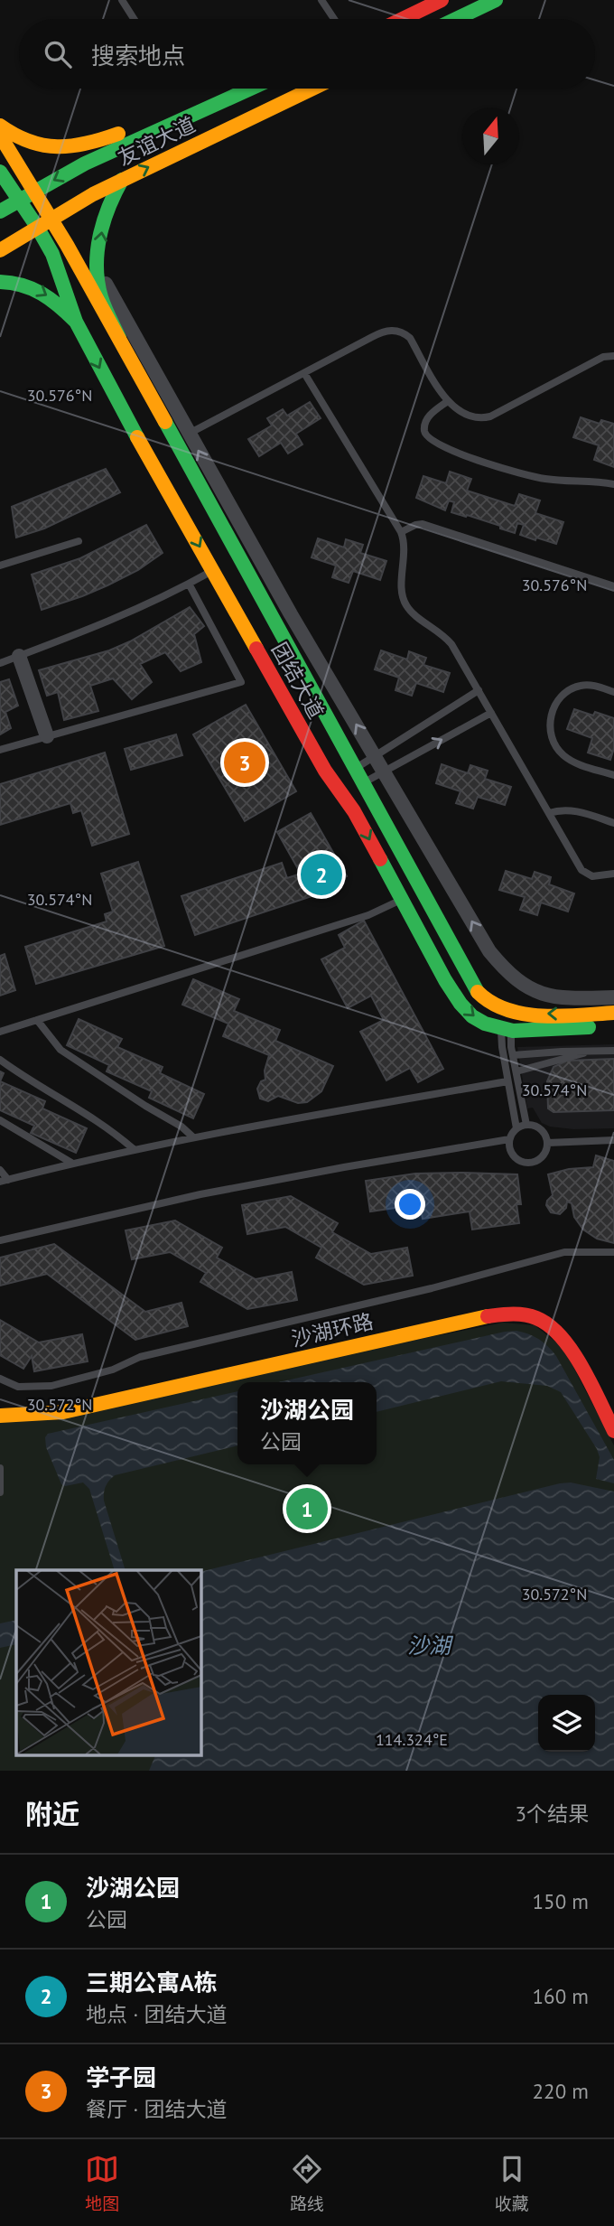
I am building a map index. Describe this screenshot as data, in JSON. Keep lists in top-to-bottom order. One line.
{"streets":{"main road":["友谊大道","团结大道","沙湖环路"]},"crossings":[["友谊大道","团结大道"]],"water":["沙湖"],"north":"top","page":{"search":"搜索地点","pins":["3","2","1"],"popup":["沙湖公园","公园"],"heading":["附近","3个结果"],"list":[{"mark":"1","name":"沙湖公园","note":"公园","value":"150 m"},{"mark":"2","name":"三期公寓A栋","note":"地点 · 团结大道","value":"160 m"},{"mark":"3","name":"学子园","note":"餐厅 · 团结大道","value":"220 m"}],"nav":["地图","路线","收藏"]},"coordinates":["30.576°N","30.574°N","30.572°N","114.324°E"]}
